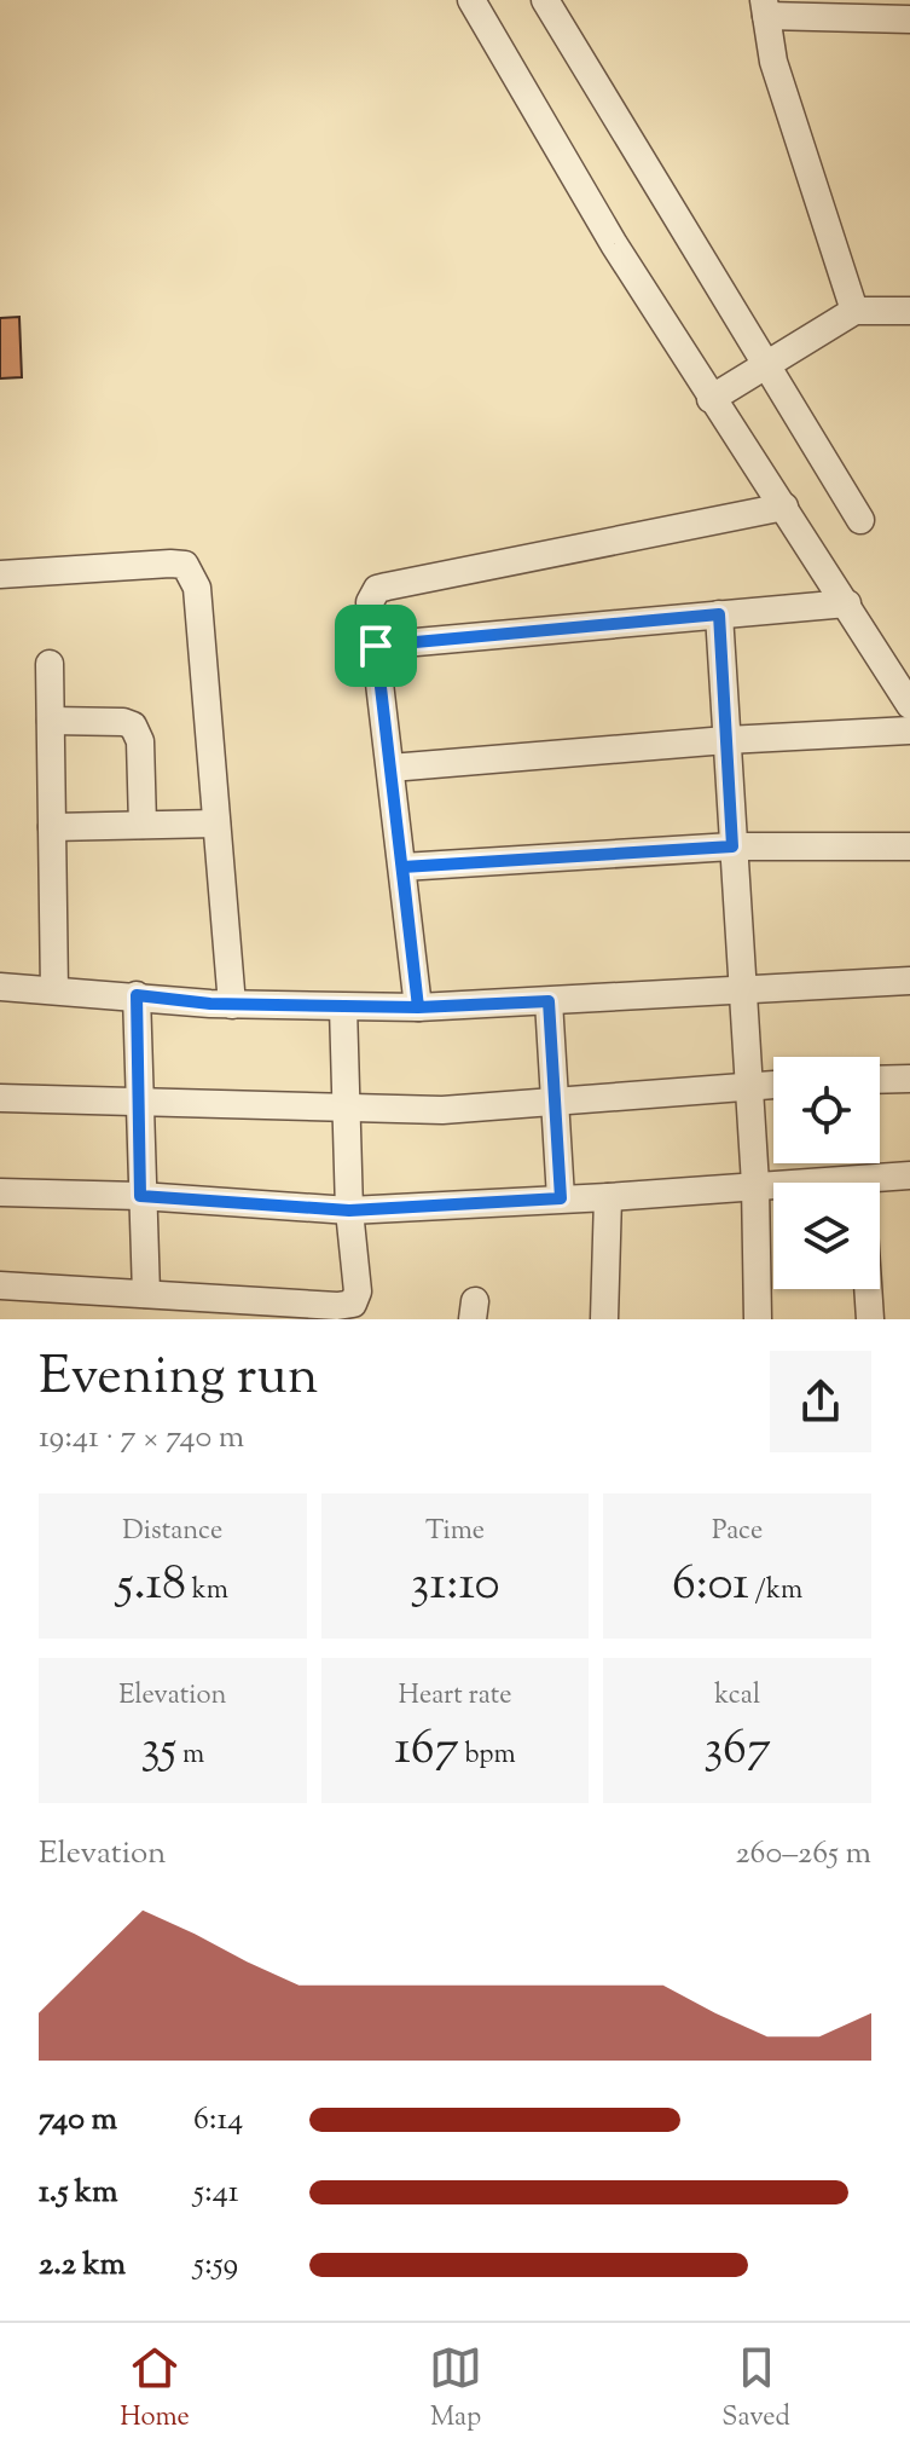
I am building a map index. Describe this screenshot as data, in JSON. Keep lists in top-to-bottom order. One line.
{"page":{"heading":["Evening run","19:41 · 7 × 740 m"],"stats":[["Distance","5.18 km"],["Time","31:10"],["Pace","6:01 /km"],["Elevation","35 m"],["Heart rate","167 bpm"],["kcal","367"]],"chart":["Elevation","260–265 m"],"list":[{"name":"740 m","note":"6:14"},{"name":"1.5 km","note":"5:41"},{"name":"2.2 km","note":"5:59"}],"tabs":["Home","Map","Saved"]}}
